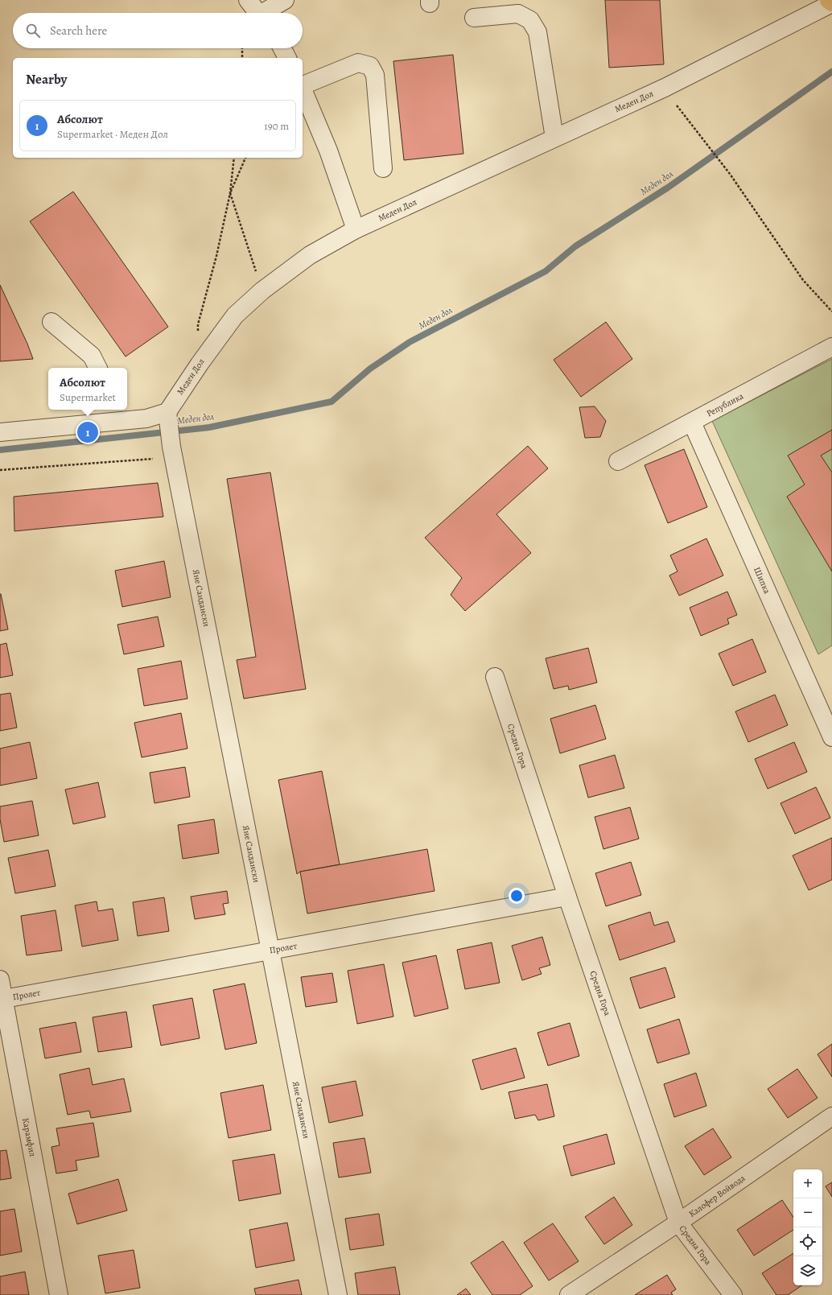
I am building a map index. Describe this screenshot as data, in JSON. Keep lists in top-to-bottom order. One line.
{"streets":{"street":["Меден Дол","Република","Шипка","Яне Сандански","Средна Гора","Пролет","Карамфил","Калофер Войвода"]},"crossings":[["Меден Дол","Яне Сандански"],["Република","Шипка"],["Яне Сандански","Пролет"],["Средна Гора","Пролет"],["Средна Гора","Калофер Войвода"],["Пролет","Карамфил"]],"water":["Меден дол"],"page":{"search":"Search here","heading":"Nearby","list":[{"mark":"1","name":"Абсолют","note":"Supermarket · Меден Дол","value":"190 m"}],"popup":["Абсолют","Supermarket"],"pins":"1","map_buttons":["+","−"]}}
